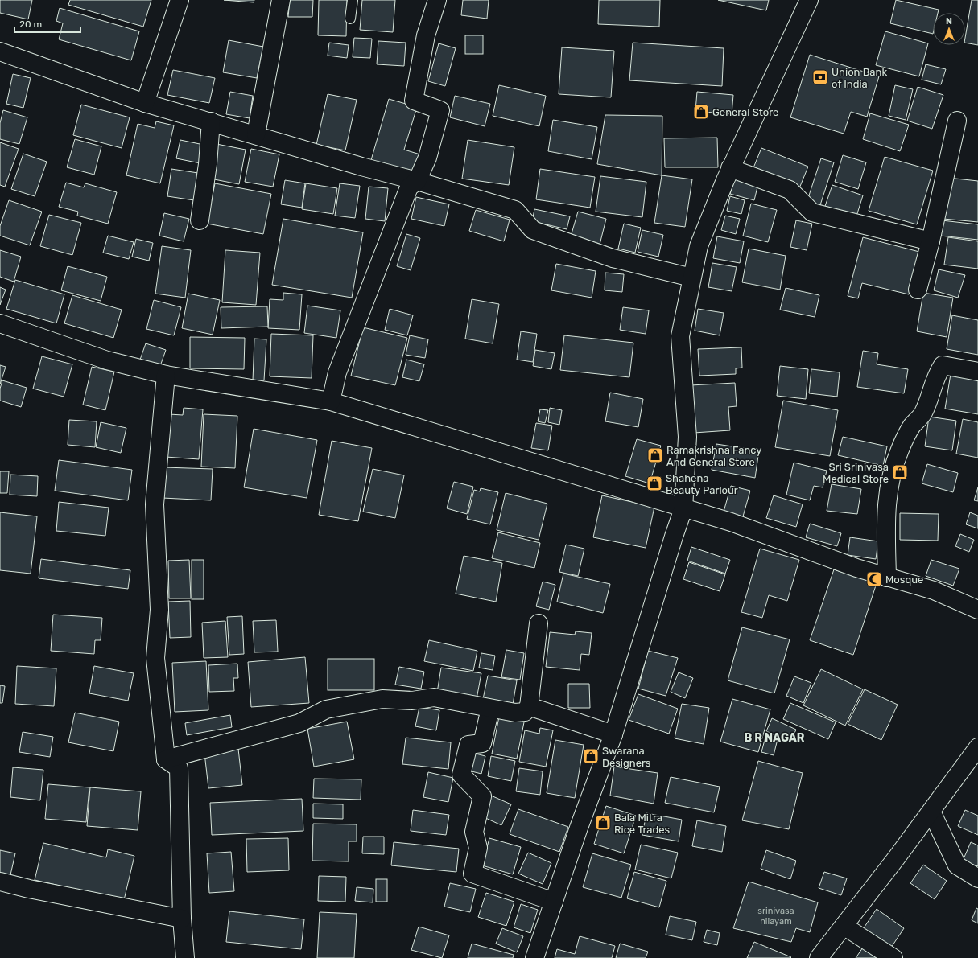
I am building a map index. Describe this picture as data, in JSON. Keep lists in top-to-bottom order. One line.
{"districts":["B R NAGAR"],"places":{"bank":["Union Bank of India"],"shop":["General Store","Ramakrishna Fancy And General Store","Sri Srinivasa Medical Store","Shahena Beauty Parlour","Swarana Designers","Bala Mitra Rice Trades"],"mosque":["Mosque"]},"house_numbers":["srinivasa nilayam"],"scale_bar":"20 m","north":"top"}
